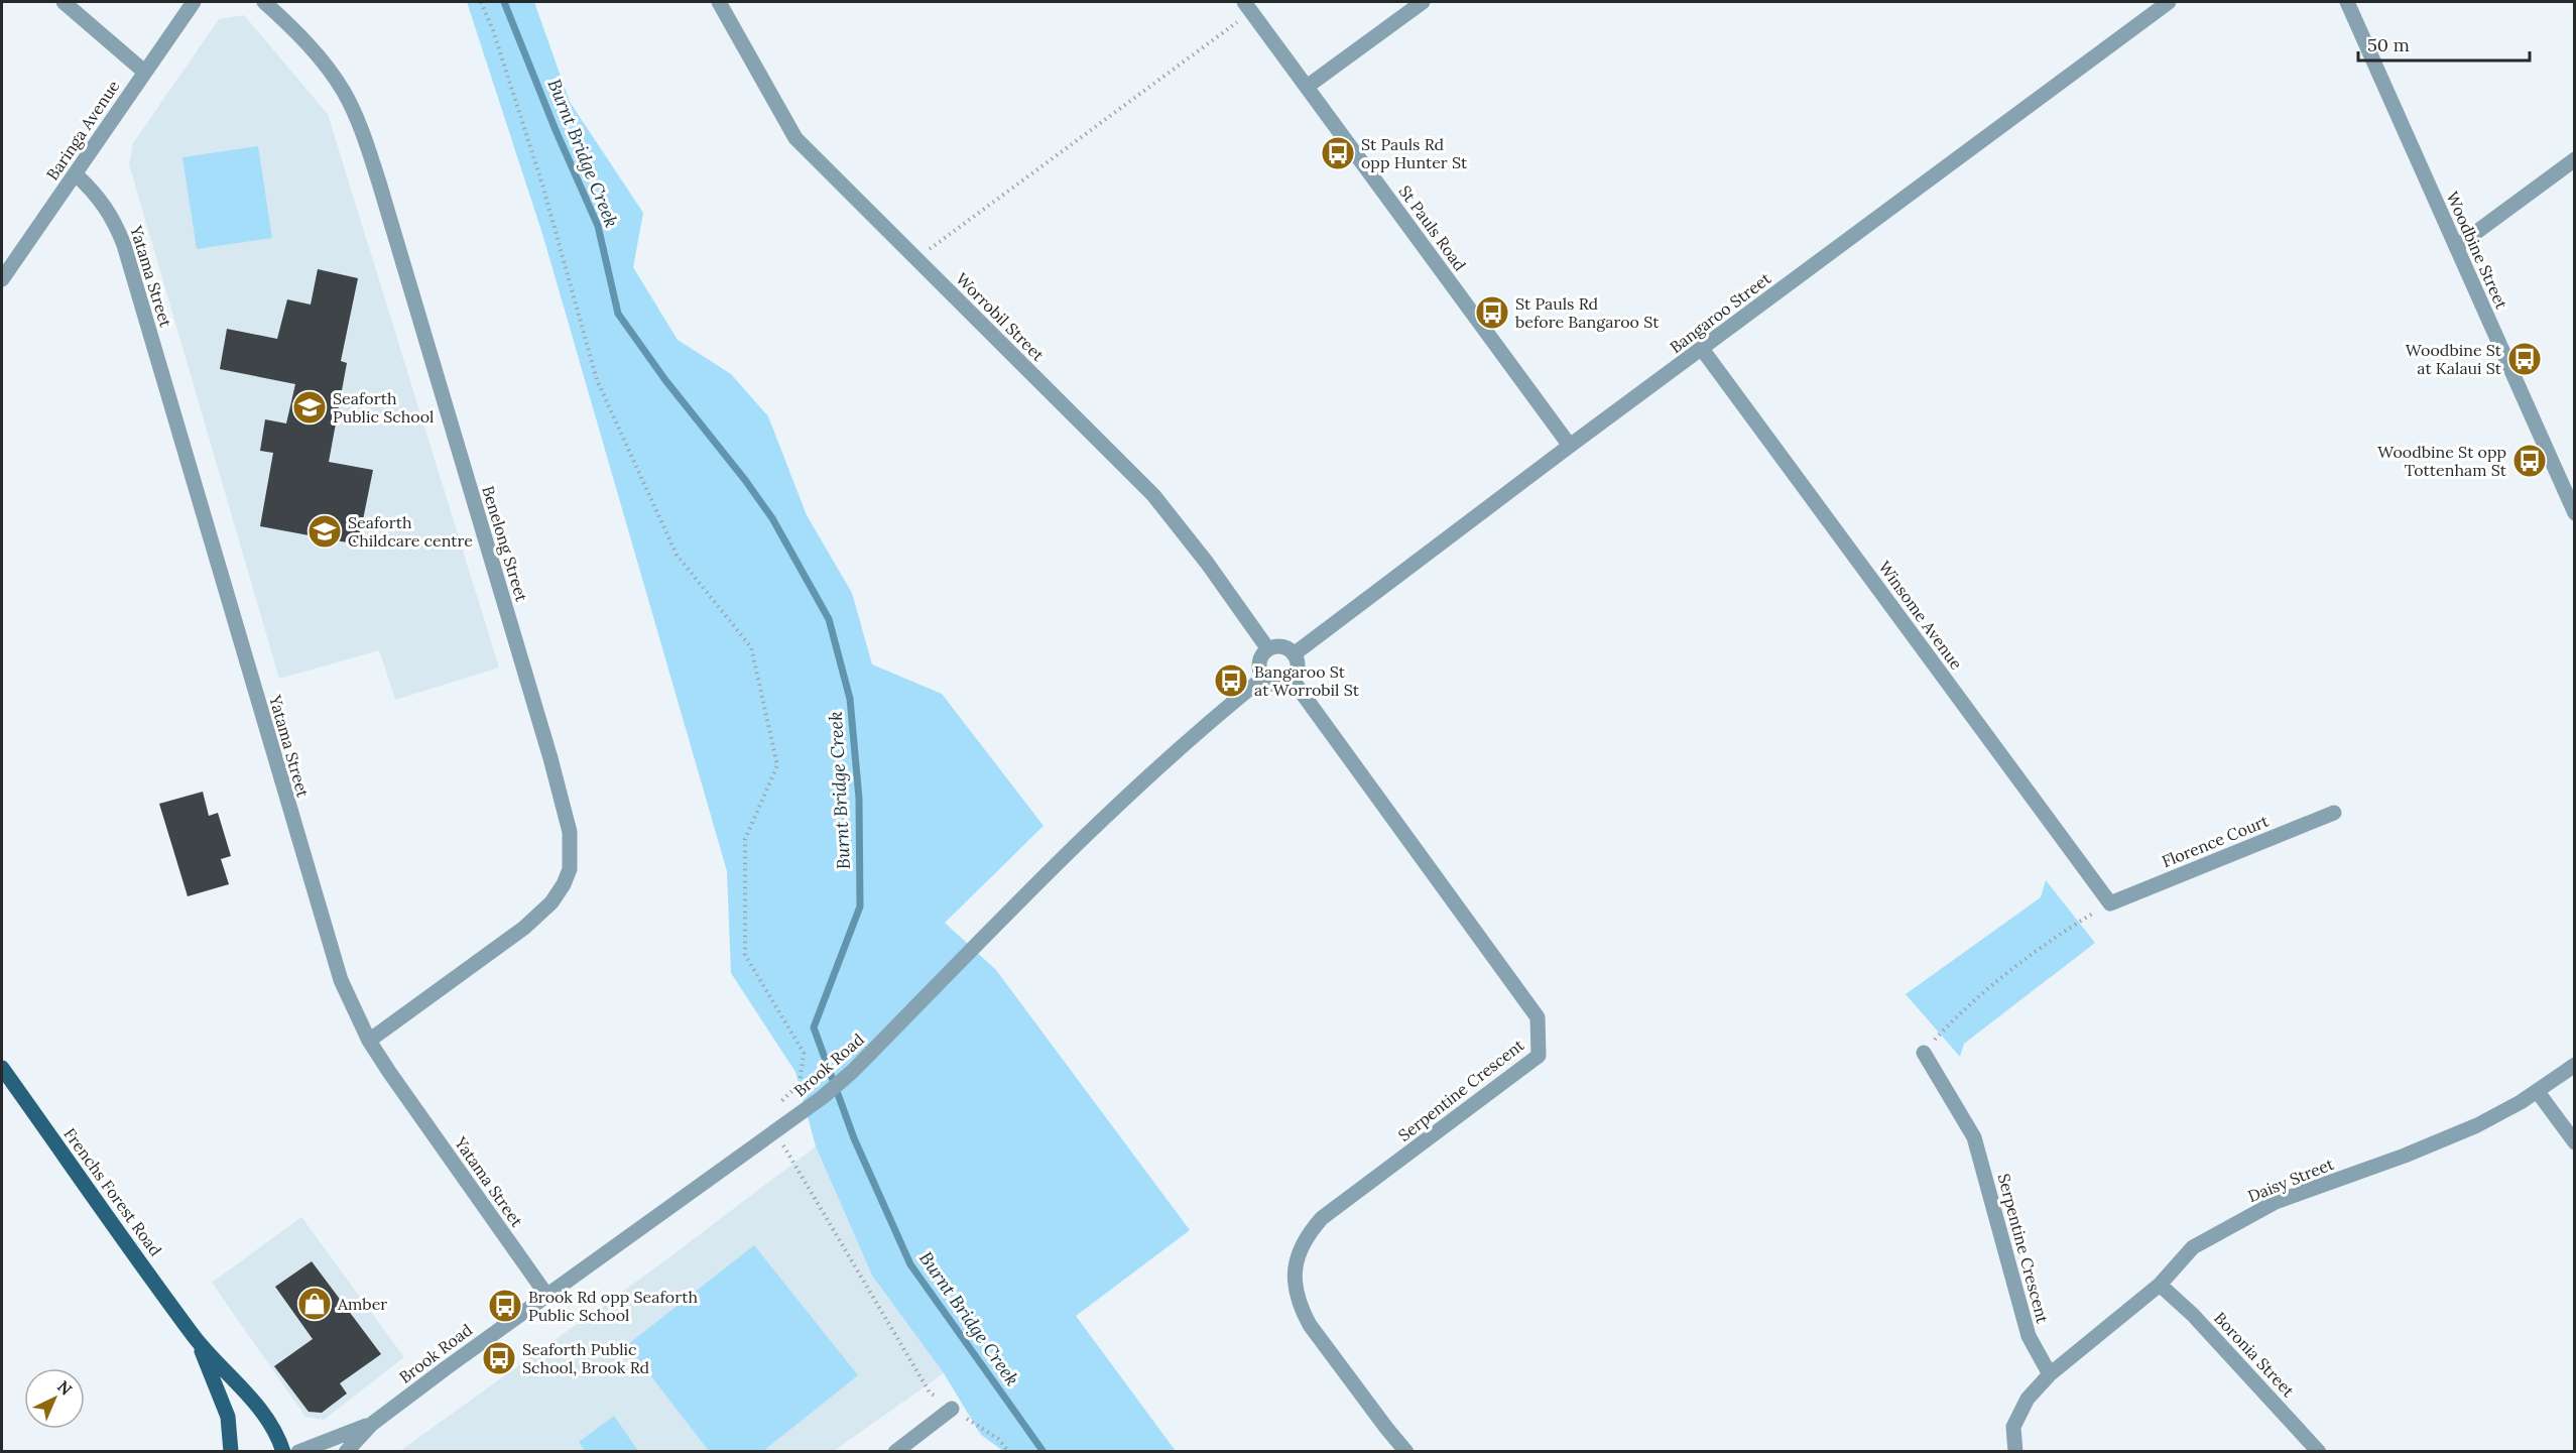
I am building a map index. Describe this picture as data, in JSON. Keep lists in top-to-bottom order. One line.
{"streets":{"main road":["Frenchs Forest Road"],"street":["Baringa Avenue","St Pauls Road","Woodbine Street","Yatama Street","Bangaroo Street","Worrobil Street","Benelong Street","Winsome Avenue","Florence Court","Brook Road","Serpentine Crescent","Daisy Street","Boronia Street"]},"crossings":[["Baringa Avenue","Yatama Street"],["St Pauls Road","Bangaroo Street"],["Yatama Street","Benelong Street"],["Yatama Street","Brook Road"],["Bangaroo Street","Worrobil Street"],["Bangaroo Street","Winsome Avenue"],["Bangaroo Street","Brook Road"],["Bangaroo Street","Serpentine Crescent"],["Worrobil Street","Brook Road"],["Worrobil Street","Serpentine Crescent"],["Winsome Avenue","Florence Court"],["Brook Road","Serpentine Crescent"],["Serpentine Crescent","Daisy Street"],["Daisy Street","Boronia Street"]],"water":["Burnt Bridge Creek"],"places":{"bus stop":["St Pauls Rd opp Hunter St","St Pauls Rd before Bangaroo St","Woodbine St at Kalaui St","Woodbine St opp Tottenham St","Bangaroo St at Worrobil St","Brook Rd opp Seaforth Public School","Seaforth Public School, Brook Rd"],"school or university":["Seaforth Public School","Seaforth Childcare centre"],"shop":["Amber"]},"scale_bar":"50 m","north":"top right"}
